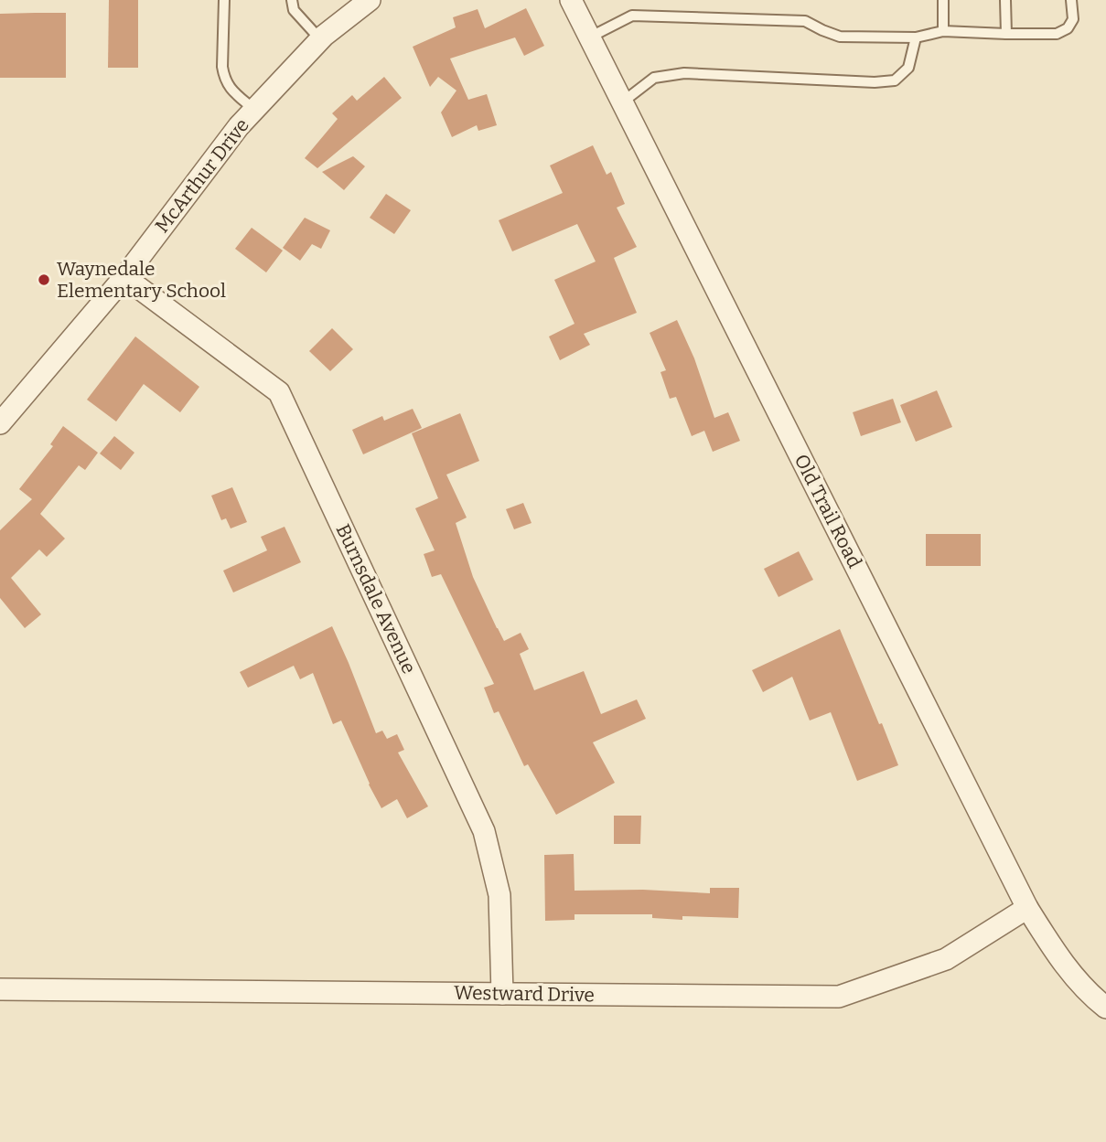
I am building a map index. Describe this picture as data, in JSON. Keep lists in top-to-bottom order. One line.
{"streets":{"street":["McArthur Drive","Old Trail Road","Burnsdale Avenue","Westward Drive"]},"crossings":[["McArthur Drive","Burnsdale Avenue"],["Old Trail Road","Westward Drive"],["Burnsdale Avenue","Westward Drive"]],"places":["Waynedale Elementary School"]}
